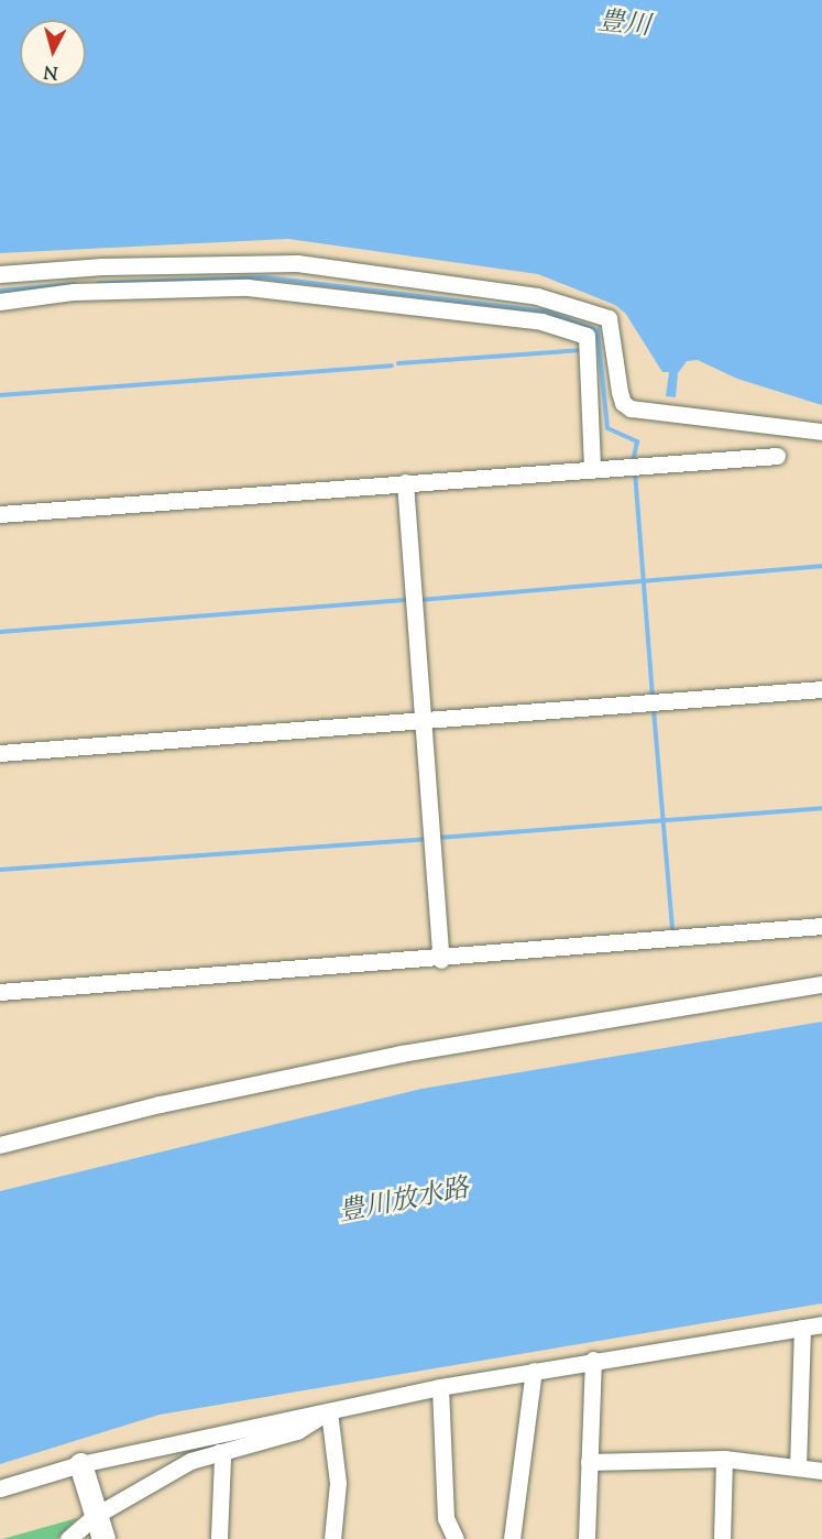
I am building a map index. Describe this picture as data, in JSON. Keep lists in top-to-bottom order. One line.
{"water":["豊川","豊川放水路"],"north":"bottom"}
